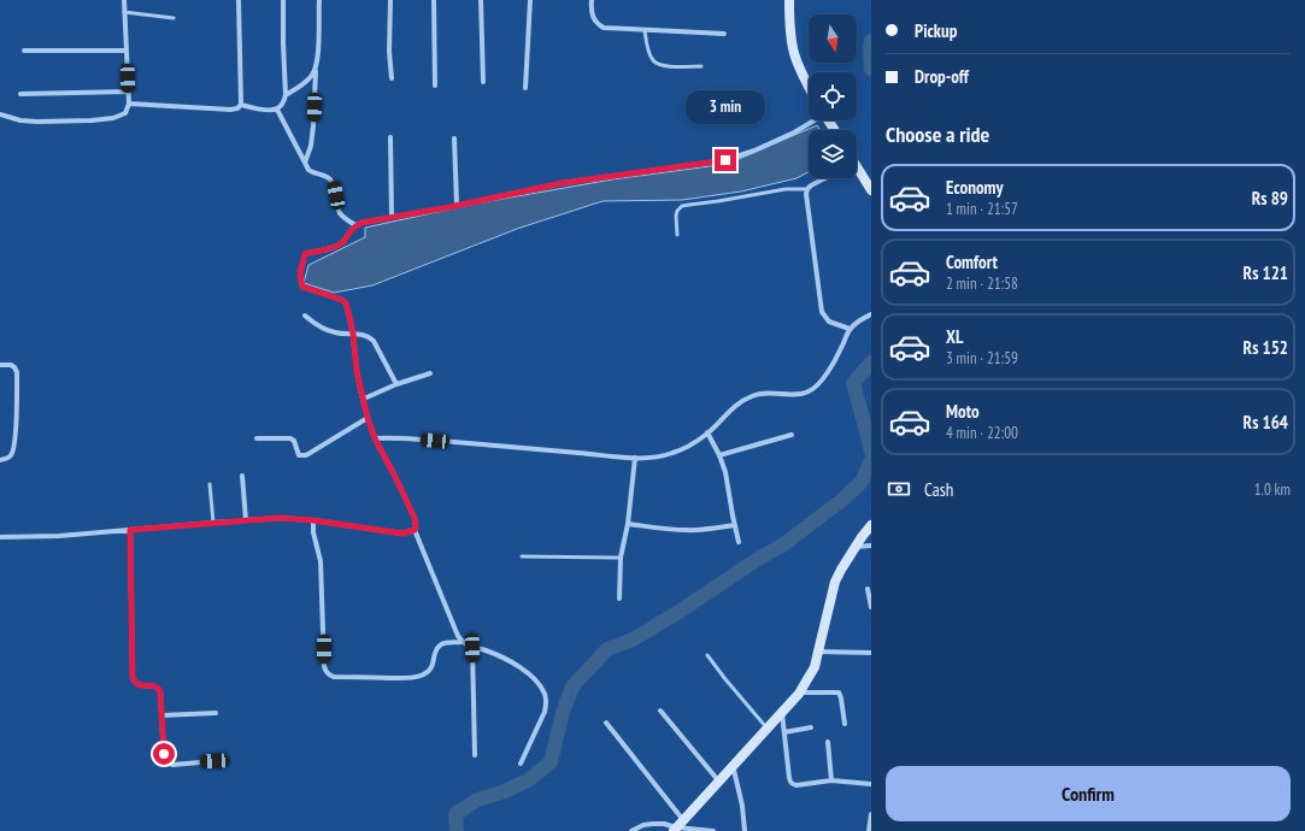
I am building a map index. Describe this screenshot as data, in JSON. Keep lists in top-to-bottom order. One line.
{"north":"bottom","page":{"banner":["Pickup","Drop-off"],"bubble":"3 min","heading":"Choose a ride","list":[{"name":"Economy","note":"1 min · 21:57","value":"Rs 89"},{"name":"Comfort","note":"2 min · 21:58","value":"Rs 121"},{"name":"XL","note":"3 min · 21:59","value":"Rs 152"},{"name":"Moto","note":"4 min · 22:00","value":"Rs 164"}],"pay":["Cash","1.0 km"],"buttons":"Confirm"}}
